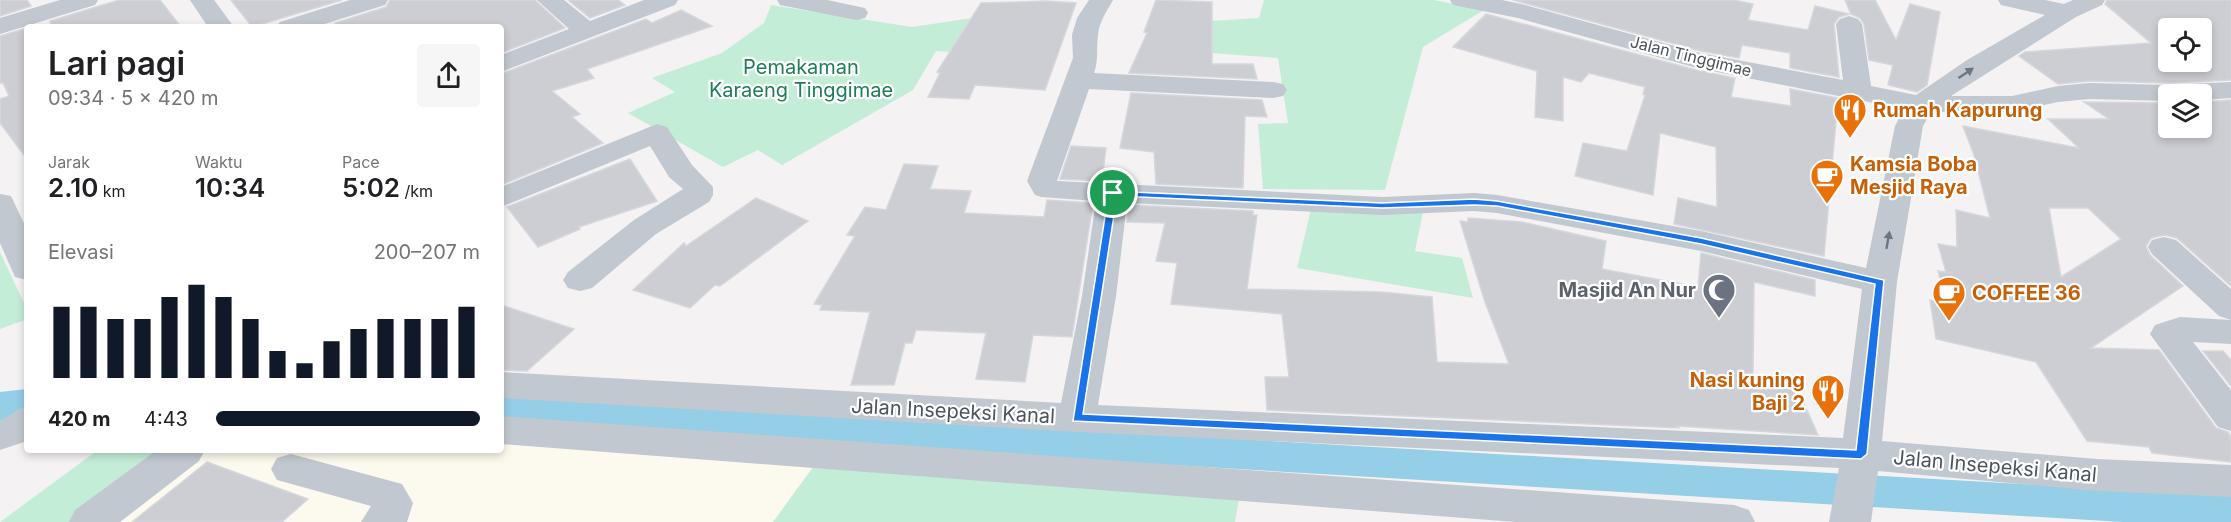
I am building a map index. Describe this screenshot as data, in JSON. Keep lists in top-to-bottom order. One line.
{"streets":{"street":["Jalan Tinggimae","Jalan Insepeksi Kanal"]},"parks":["Pemakaman Karaeng Tinggimae"],"places":{"restaurant":["Rumah Kapurung","Nasi kuning Baji 2"],"cafe":["Kamsia Boba Mesjid Raya","COFFEE 36"],"mosque":["Masjid An Nur"]},"page":{"heading":["Lari pagi","09:34 · 5 × 420 m"],"stats":[["Jarak","2.10 km"],["Waktu","10:34"],["Pace","5:02 /km"]],"chart":["Elevasi","200–207 m"],"list":[{"name":"420 m","note":"4:43"}]}}
